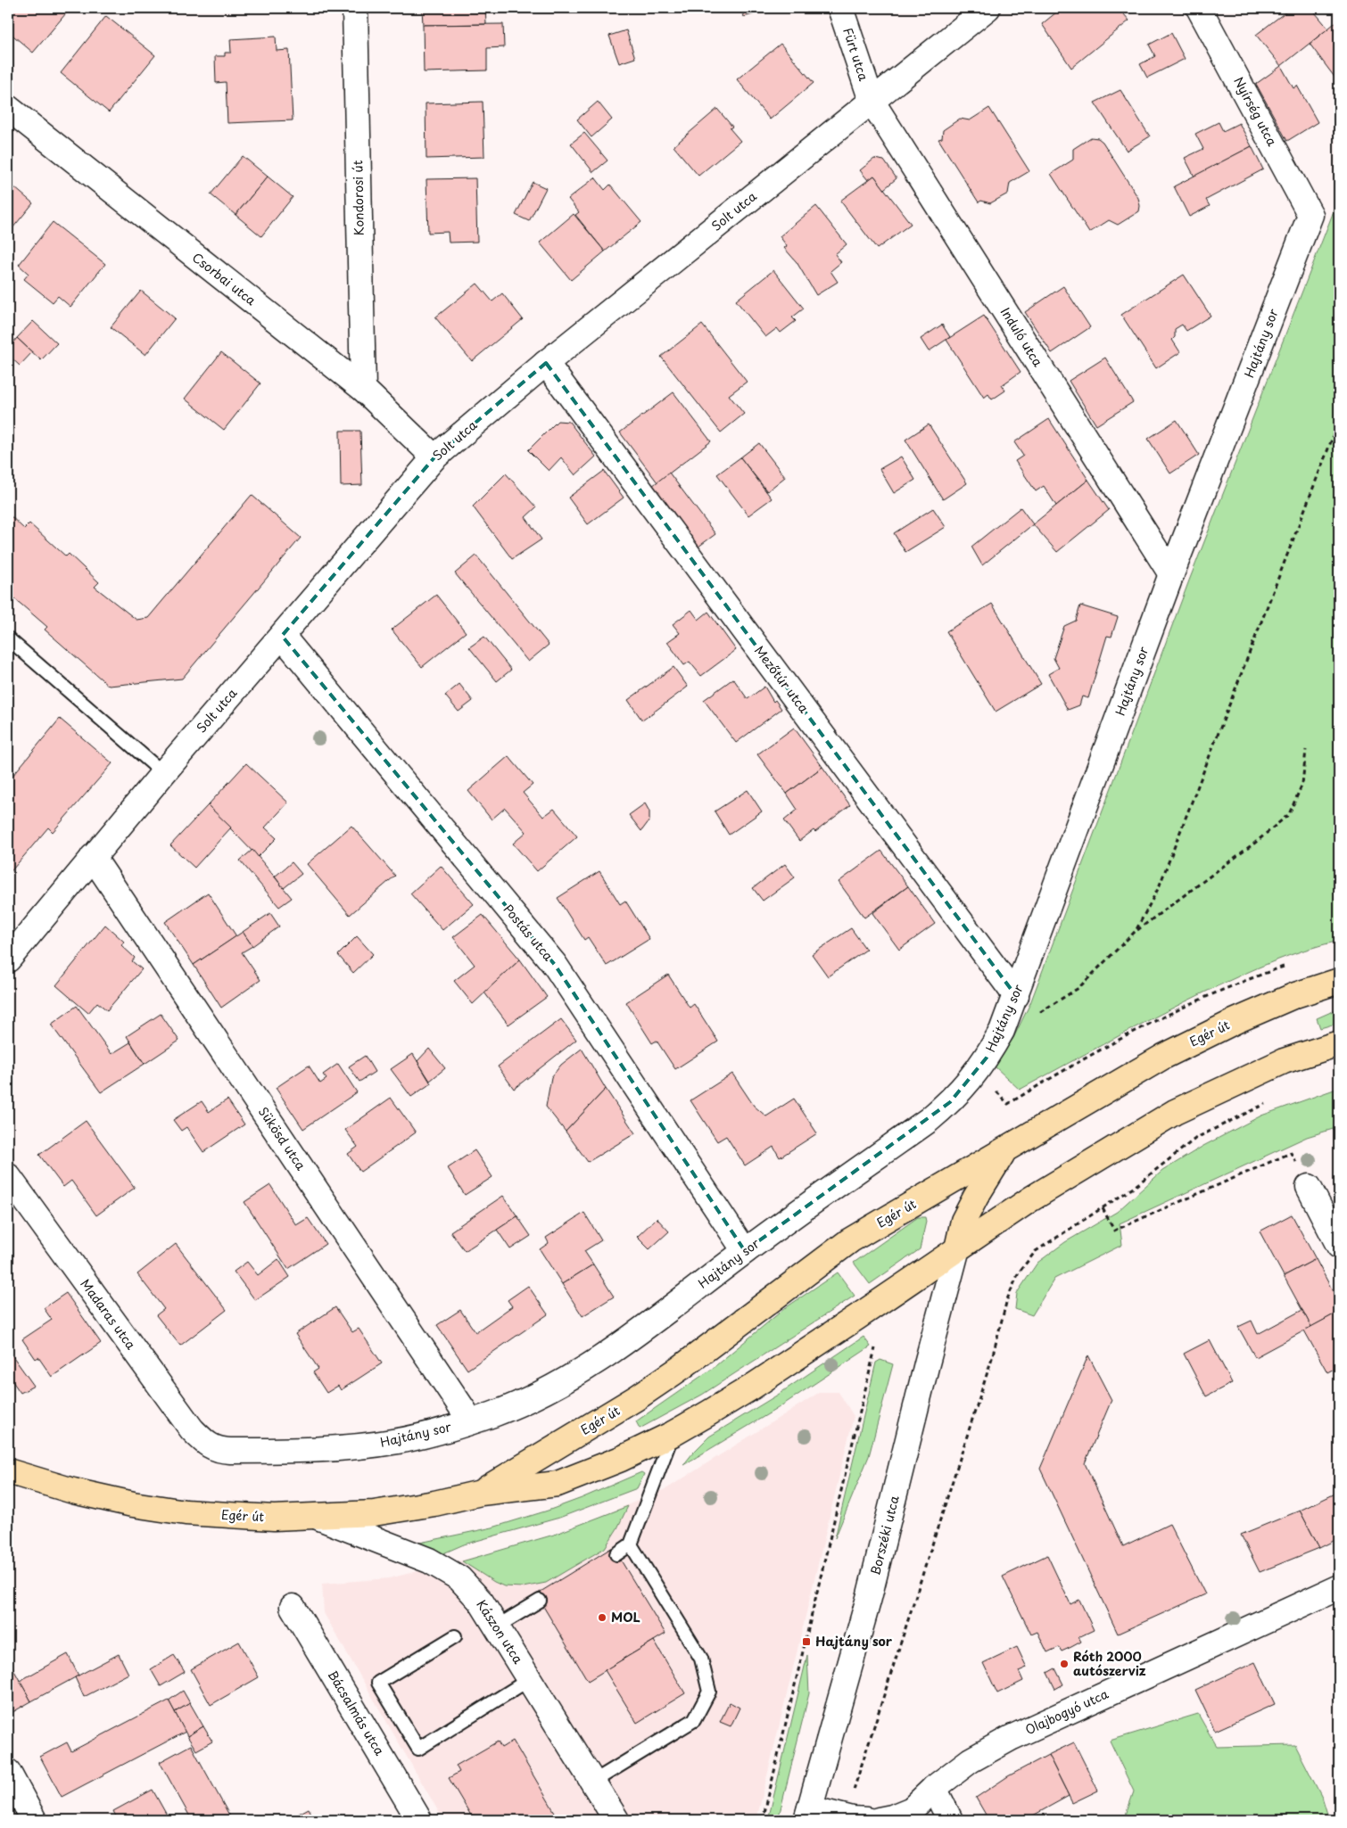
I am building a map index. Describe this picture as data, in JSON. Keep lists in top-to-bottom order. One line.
{"streets":{"main road":["Egér út"],"street":["Fürt utca","Nyírség utca","Kondorosi út","Solt utca","Csorbai utca","Induló utca","Hajtány sor","Mezőtúr utca","Postás utca","Sükösd utca","Madaras utca","Borszéki utca","Kászon utca","Olajbogyó utca","Bácsalmás utca"]},"crossings":[["Fürt utca","Solt utca"],["Fürt utca","Induló utca"],["Nyírség utca","Hajtány sor"],["Kondorosi út","Csorbai utca"],["Solt utca","Csorbai utca"],["Solt utca","Induló utca"],["Solt utca","Mezőtúr utca"],["Solt utca","Postás utca"],["Solt utca","Sükösd utca"],["Induló utca","Hajtány sor"],["Hajtány sor","Mezőtúr utca"],["Hajtány sor","Postás utca"],["Hajtány sor","Sükösd utca"],["Hajtány sor","Madaras utca"],["Egér út","Borszéki utca"],["Egér út","Kászon utca"]],"places":{"other":["MOL","Róth 2000 autószerviz"],"transit":["Hajtány sor"]}}
